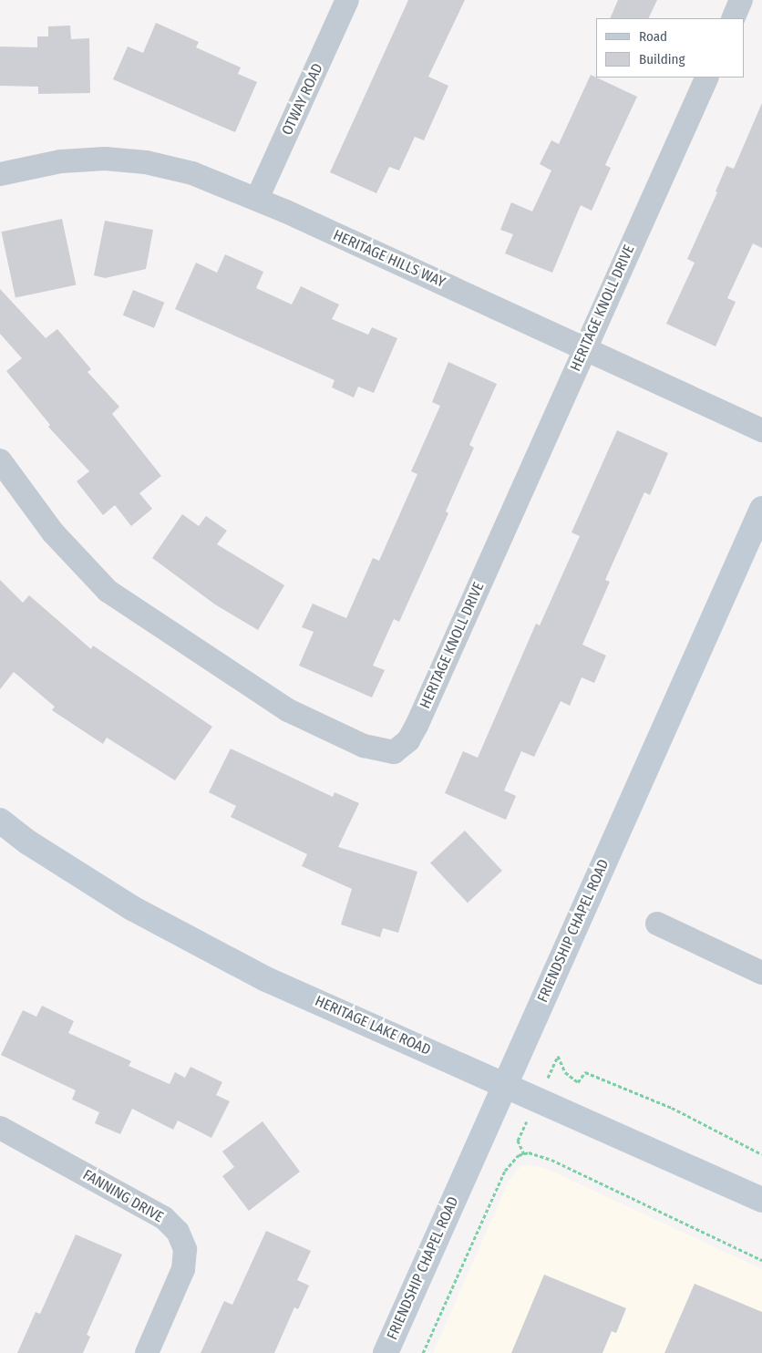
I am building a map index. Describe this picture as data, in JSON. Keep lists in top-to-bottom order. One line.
{"streets":{"street":["OTWAY ROAD","HERITAGE HILLS WAY","HERITAGE KNOLL DRIVE","FRIENDSHIP CHAPEL ROAD","HERITAGE LAKE ROAD","FANNING DRIVE"]},"crossings":[["OTWAY ROAD","HERITAGE HILLS WAY"],["HERITAGE HILLS WAY","HERITAGE KNOLL DRIVE"],["FRIENDSHIP CHAPEL ROAD","HERITAGE LAKE ROAD"]],"legend":["Road","Building"]}
